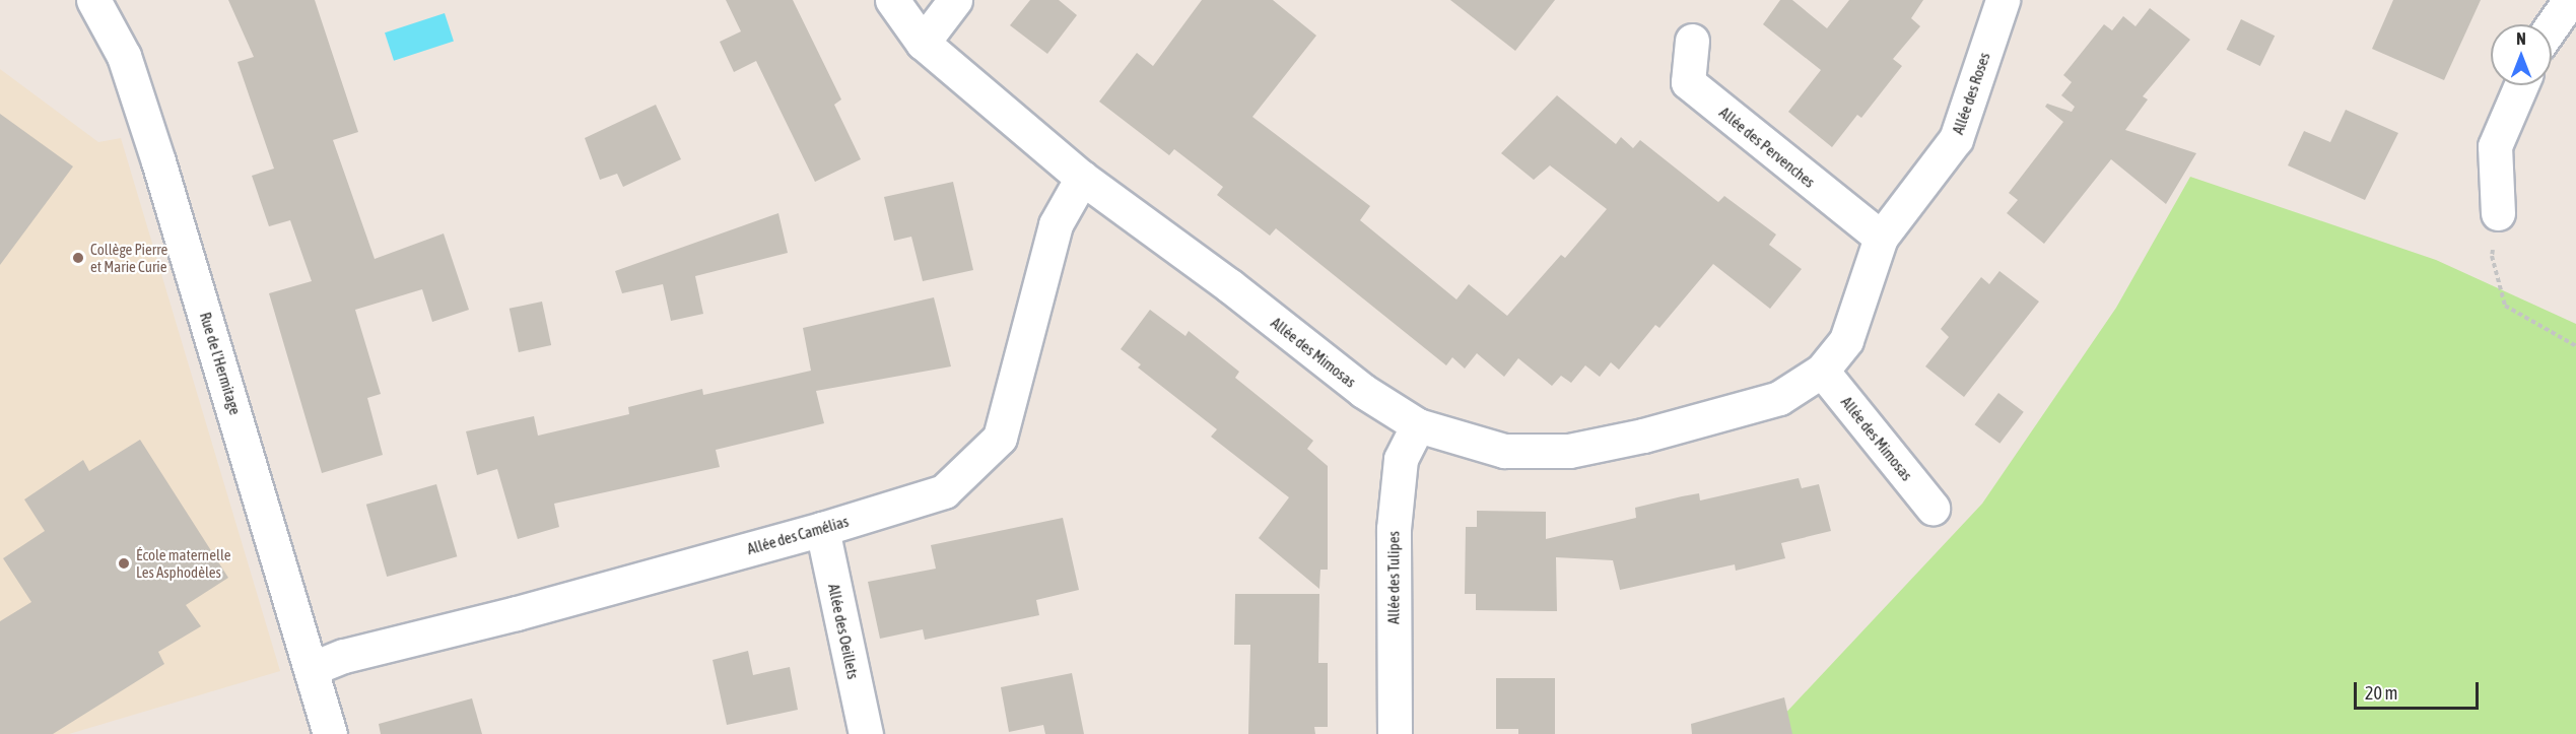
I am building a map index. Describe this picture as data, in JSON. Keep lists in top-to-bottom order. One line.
{"streets":{"street":["Allée des Roses","Allée des Pervenches","Allée des Mimosas","Rue de l'Hermitage","Allée des Camélias","Allée des Tulipes","Allée des Oeillets"]},"crossings":[["Allée des Roses","Allée des Pervenches"],["Allée des Roses","Allée des Mimosas"],["Allée des Pervenches","Allée des Mimosas"],["Allée des Mimosas","Allée des Camélias"],["Allée des Mimosas","Allée des Tulipes"],["Rue de l'Hermitage","Allée des Camélias"],["Allée des Camélias","Allée des Oeillets"]],"places":["Collège Pierre et Marie Curie","École maternelle Les Asphodèles"],"scale_bar":"20 m","north":"top"}
